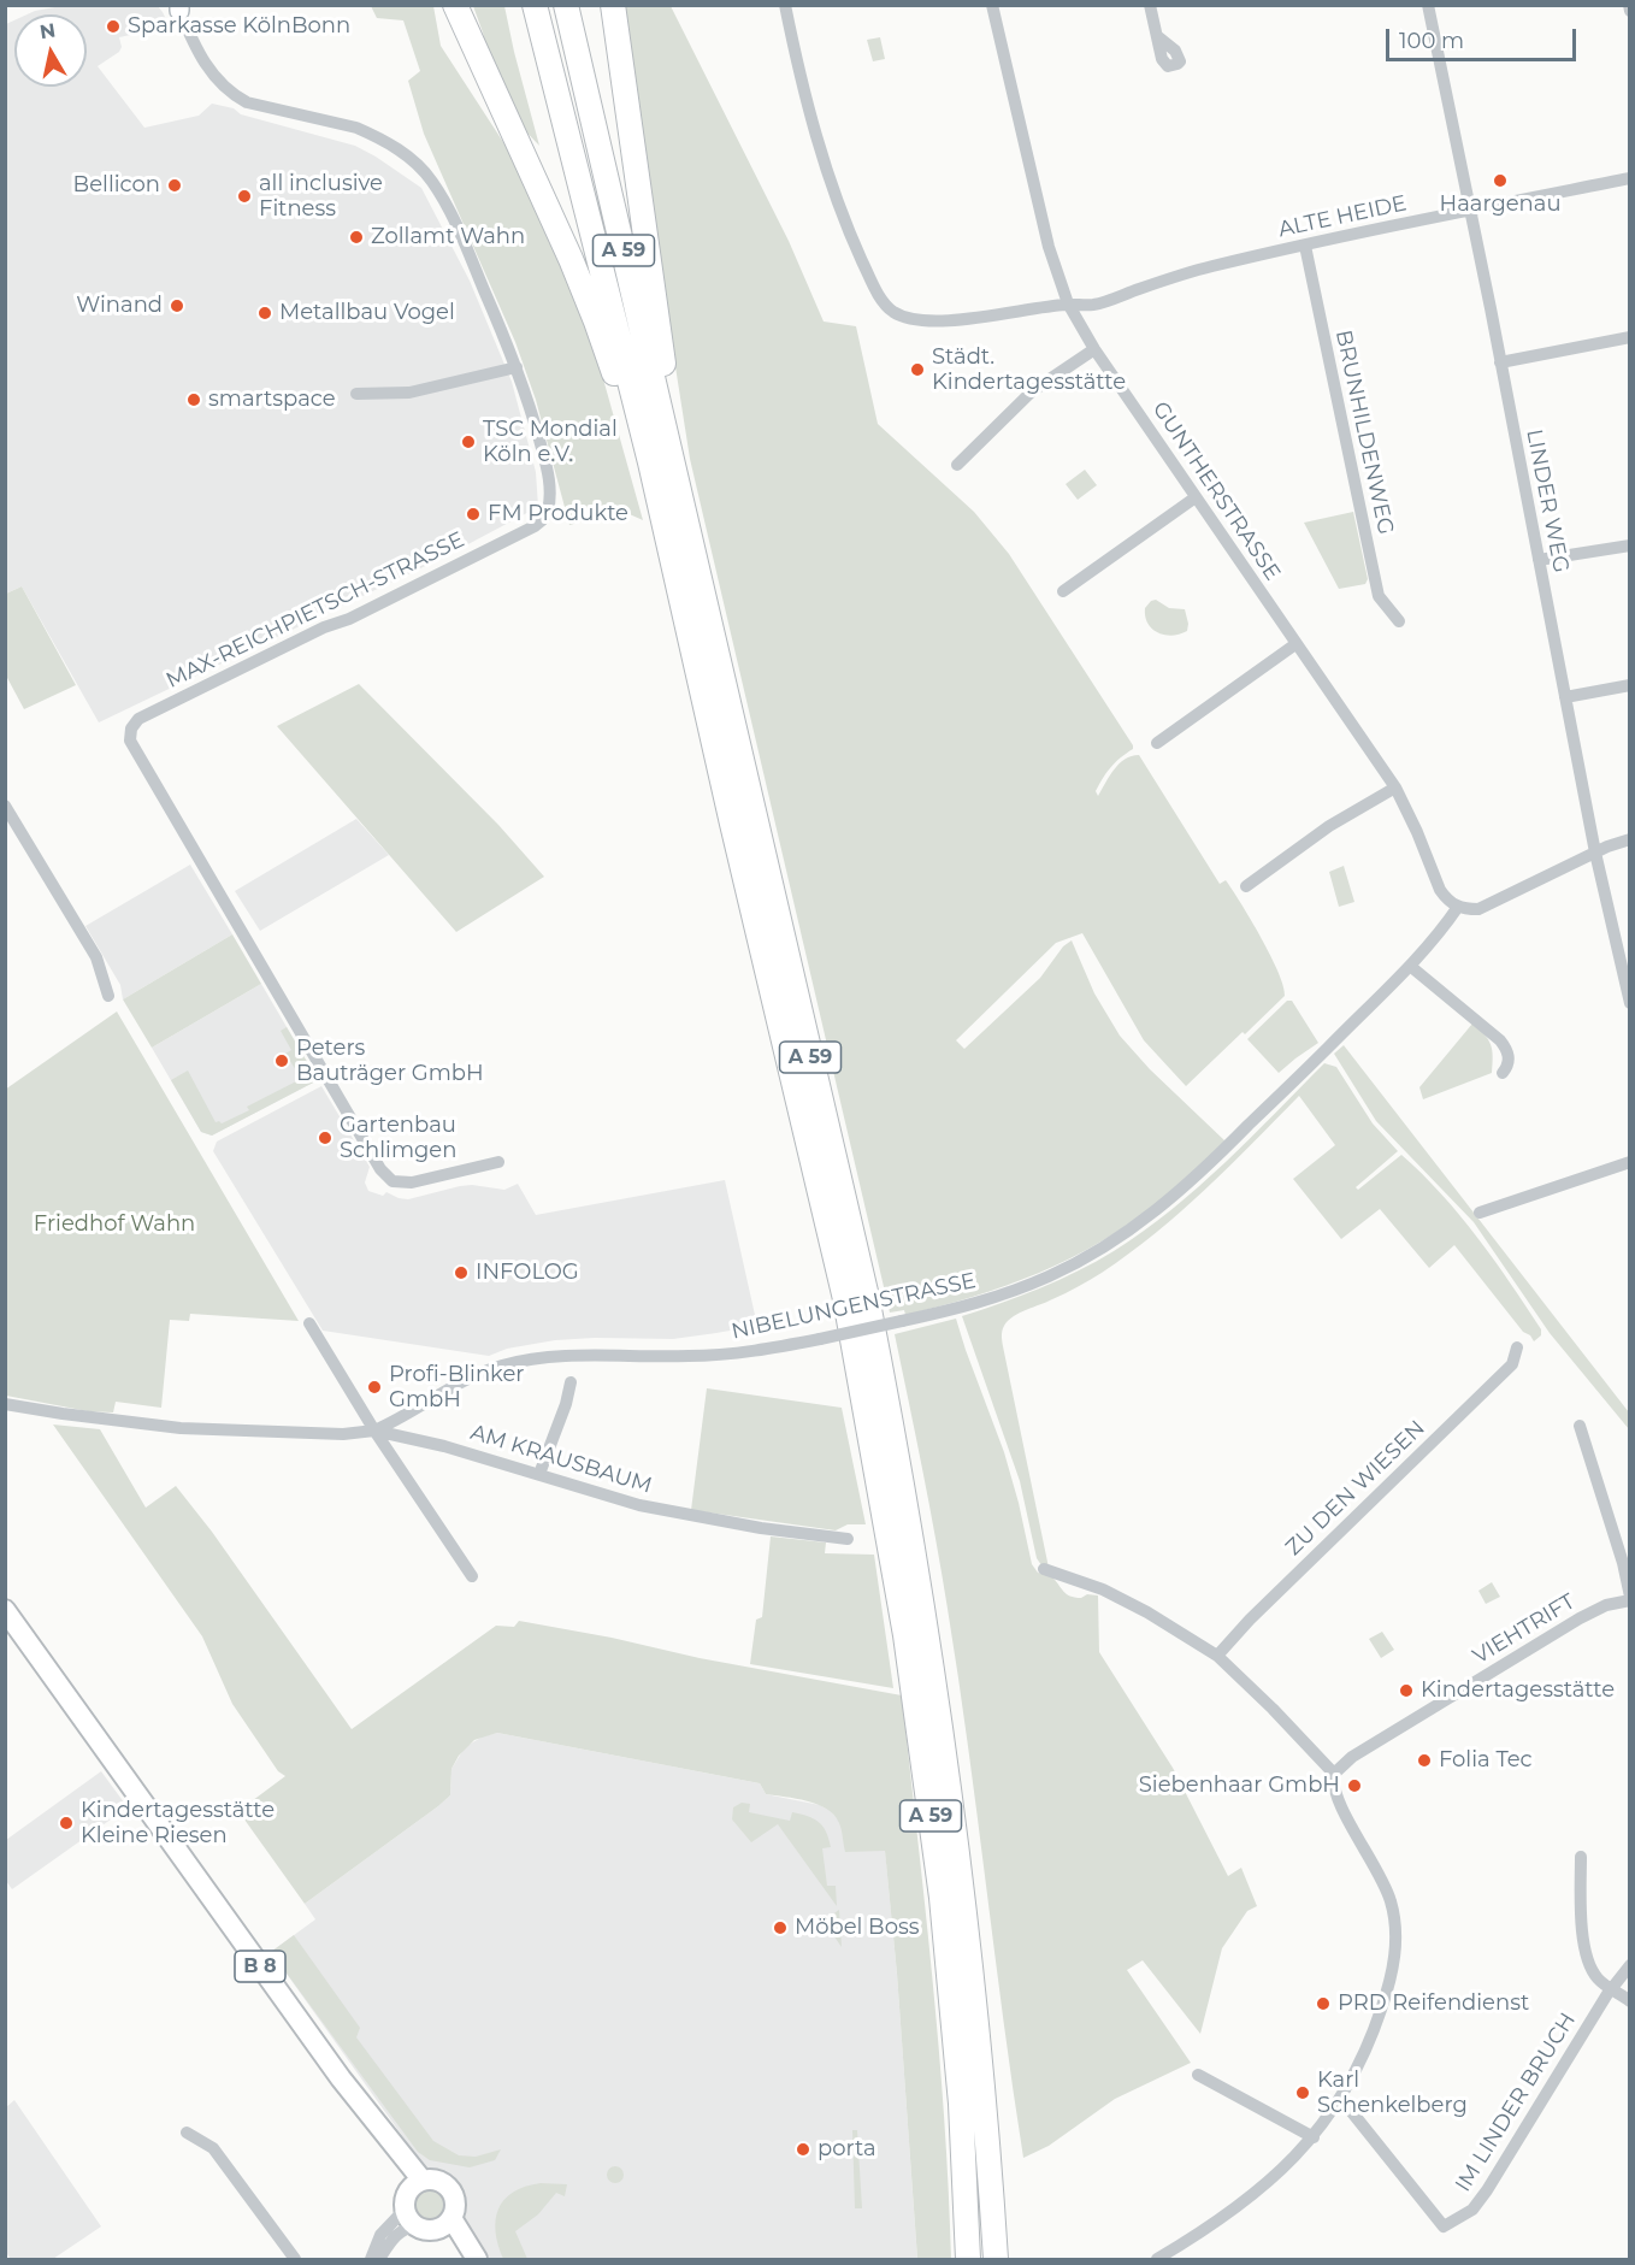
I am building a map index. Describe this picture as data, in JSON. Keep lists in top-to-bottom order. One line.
{"streets":{"highway":["A 59"],"main road":["B 8"],"street":["ALTE HEIDE","BRUNHILDENWEG","GUNTHERSTRASSE","LINDER WEG","MAX-REICHPIETSCH-STRASSE","NIBELUNGENSTRASSE","AM KRAUSBAUM","ZU DEN WIESEN","VIEHTRIFT","IM LINDER BRUCH"]},"crossings":[["ALTE HEIDE","BRUNHILDENWEG"],["ALTE HEIDE","GUNTHERSTRASSE"],["ALTE HEIDE","LINDER WEG"],["GUNTHERSTRASSE","NIBELUNGENSTRASSE"],["NIBELUNGENSTRASSE","AM KRAUSBAUM"]],"parks":["Friedhof Wahn"],"places":["Sparkasse KölnBonn","Haargenau","Bellicon","all inclusive Fitness","Zollamt Wahn","Winand","Metallbau Vogel","Städt. Kindertagesstätte","smartspace","TSC Mondial Köln e.V.","FM Produkte","Peters Bauträger GmbH","Gartenbau Schlimgen","INFOLOG","Profi-Blinker GmbH","Kindertagesstätte","Folia Tec","Siebenhaar GmbH","Kindertagesstätte Kleine Riesen","Möbel Boss","PRD Reifendienst","Karl Schenkelberg","porta"],"scale_bar":"100 m","north":"top"}
